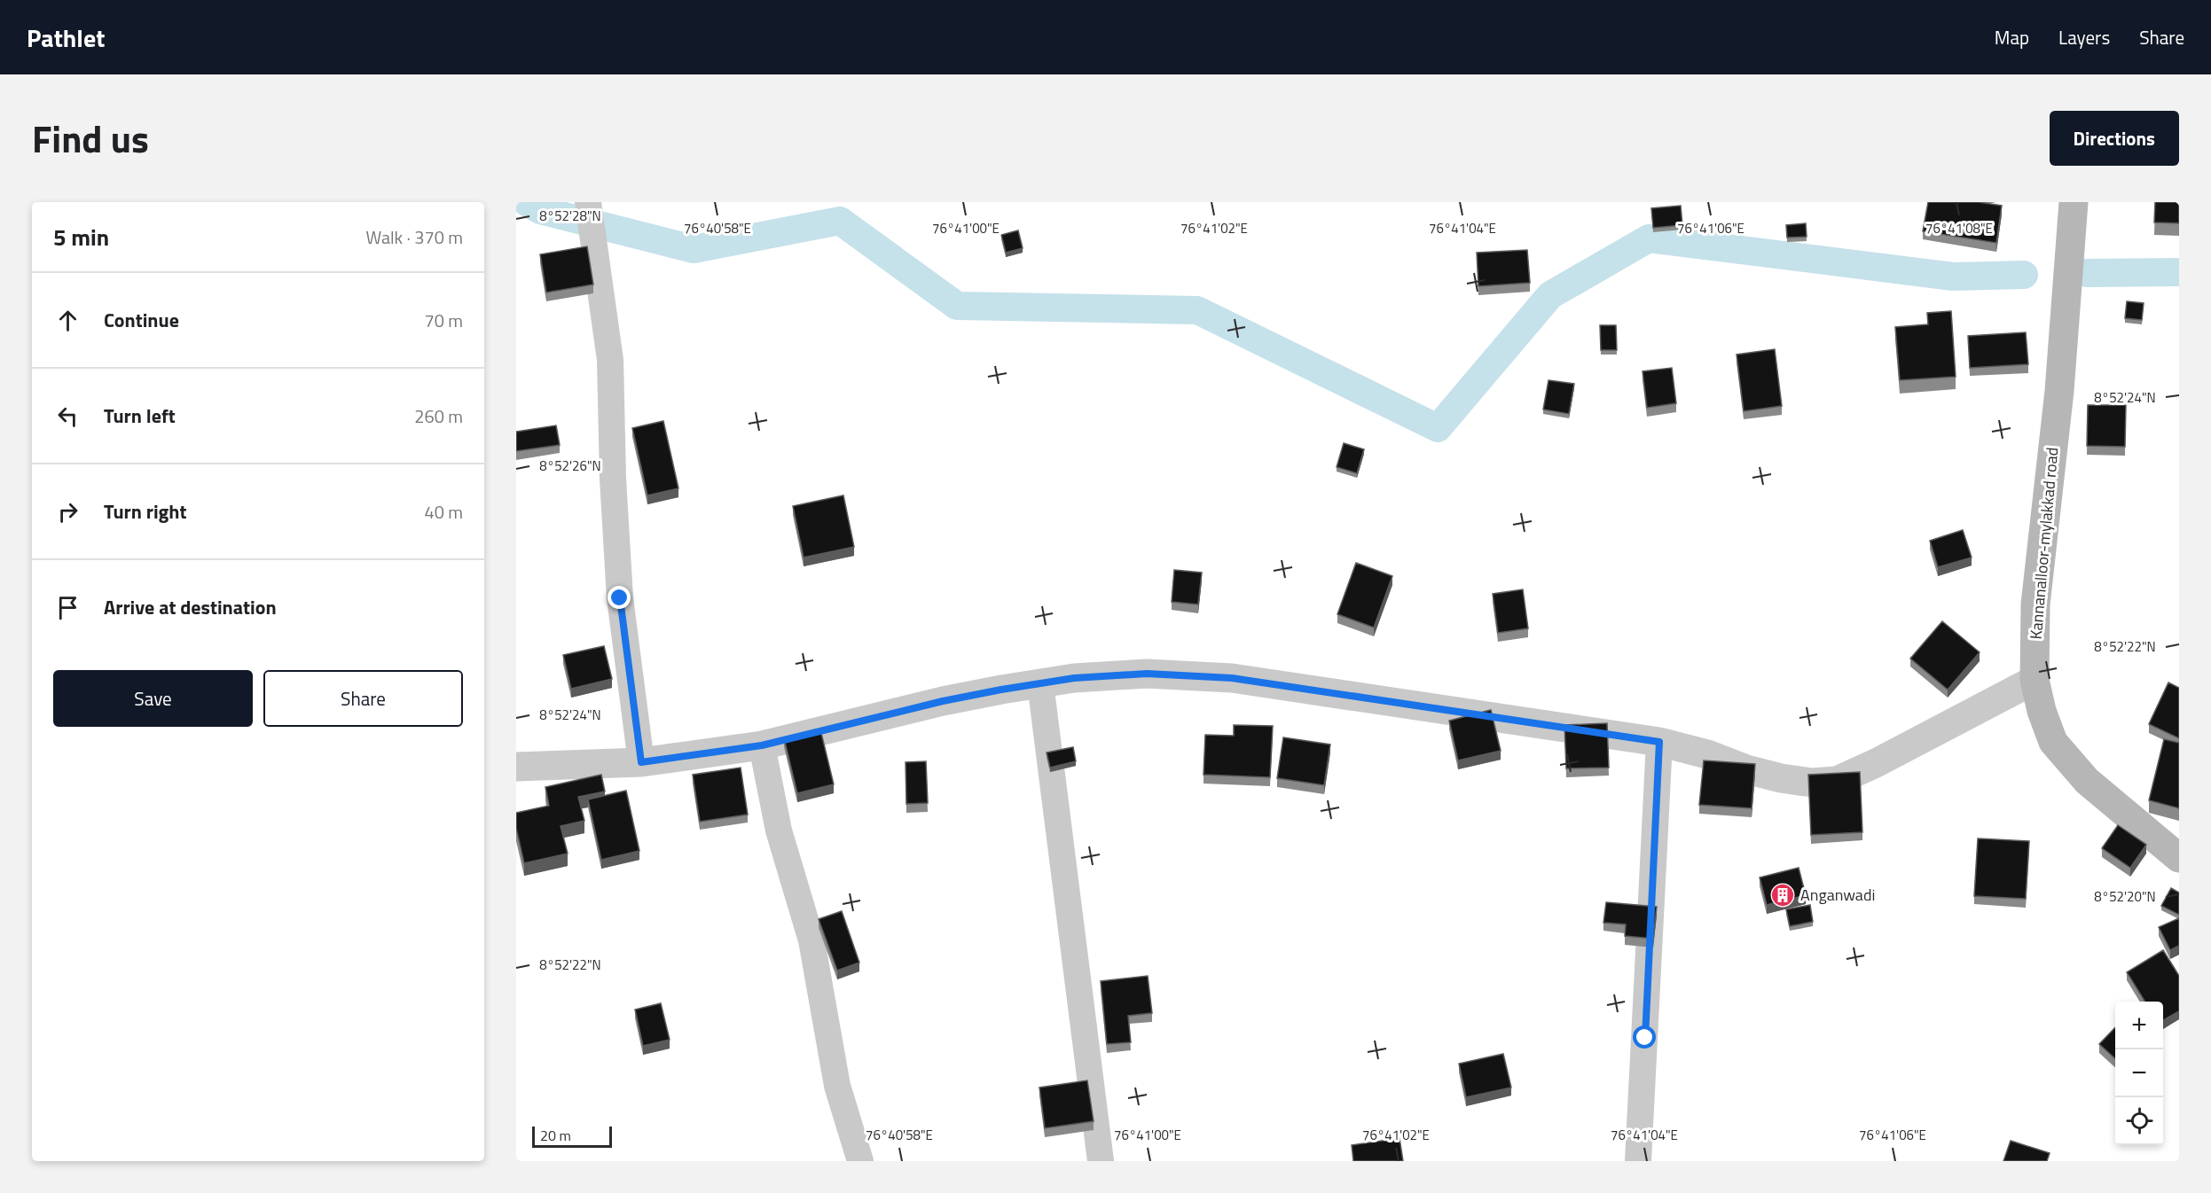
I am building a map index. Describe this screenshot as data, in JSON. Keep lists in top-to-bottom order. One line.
{"streets":{"main road":["Kannanalloor-mylakkad road"]},"places":{"building":["Anganwadi"]},"scale_bar":"20 m","page":{"header":"Pathlet","nav":["Map","Layers","Share"],"title":"Find us","buttons":["Directions",["Save","Share"]],"heading":["5 min","Walk · 370 m"],"list":[["Continue","70 m"],["Turn left","260 m"],["Turn right","40 m"],"Arrive at destination"],"map_buttons":["+","−"],"scale":"20 m"},"coordinates":["8°52'28\"N","76°40'58\"E","76°41'00\"E","76°41'02\"E","76°41'04\"E","76°41'06\"E","76°41'08\"E","8°52'24\"N","8°52'26\"N","8°52'22\"N","8°52'20\"N"]}
